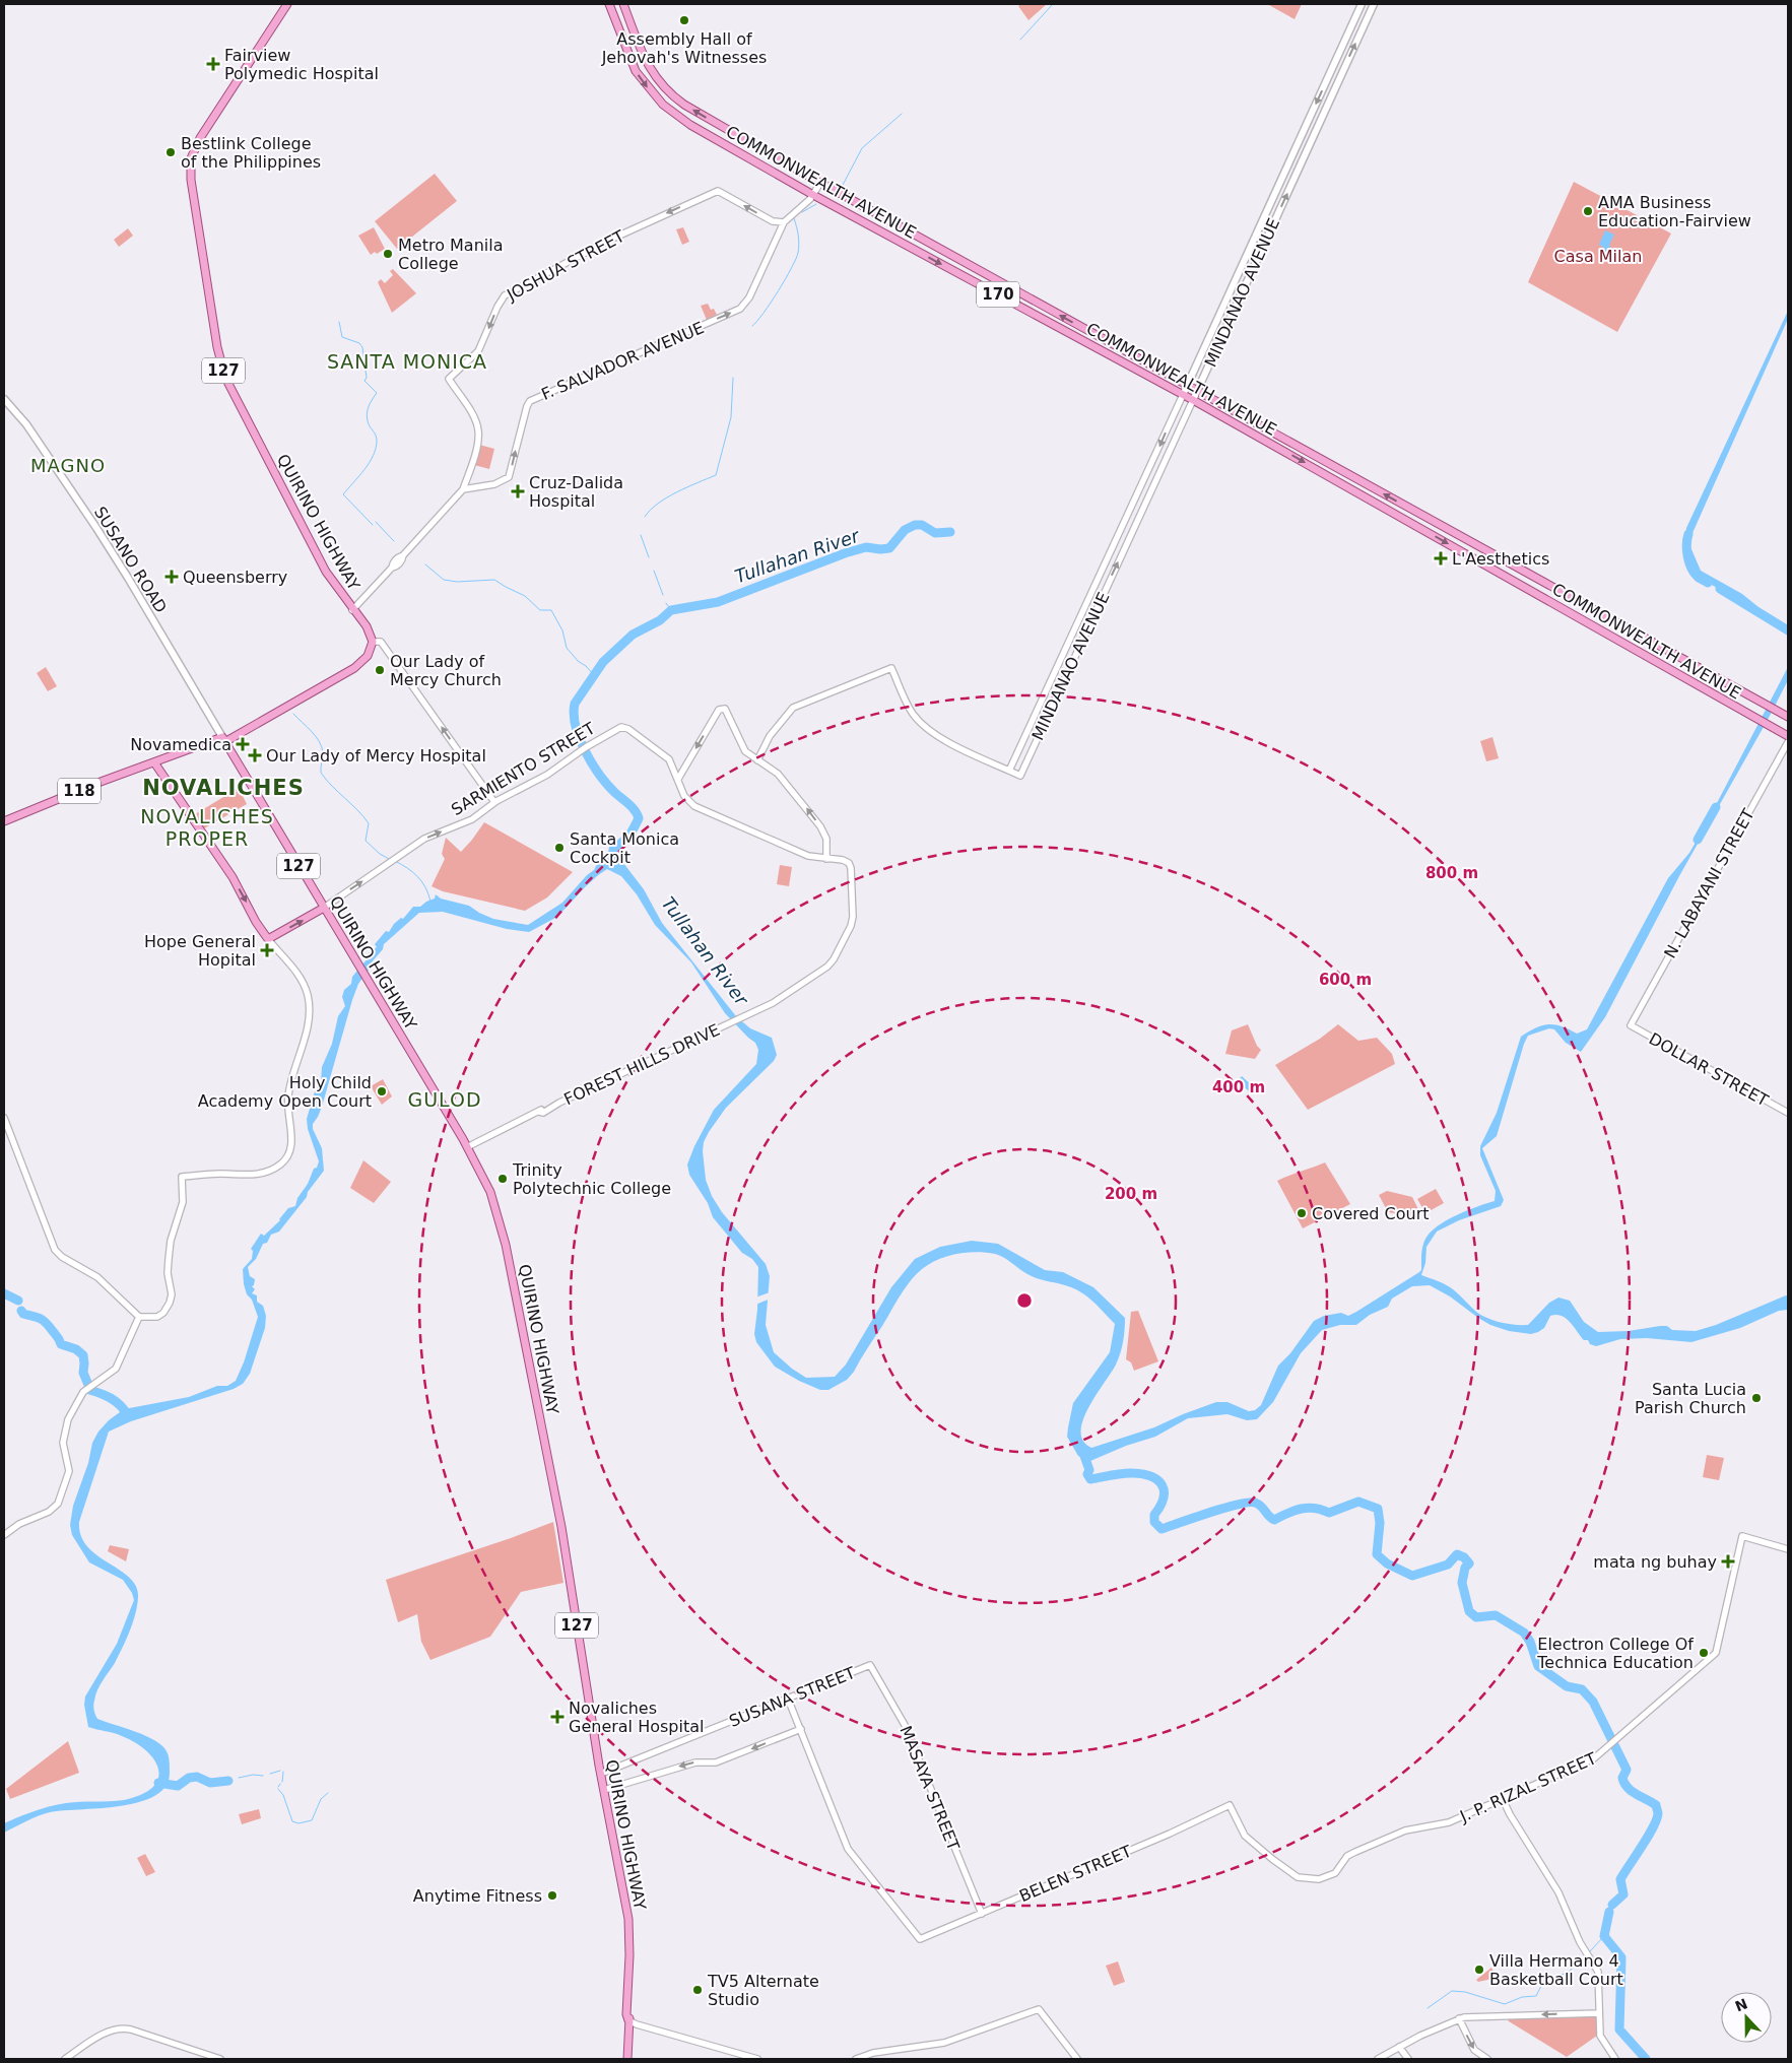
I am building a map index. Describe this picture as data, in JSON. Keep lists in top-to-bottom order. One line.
{"streets":{"main road":["COMMONWEALTH AVENUE","MINDANAO AVENUE","170","127","QUIRINO HIGHWAY","SUSANO ROAD","SARMIENTO STREET","118"],"street":["JOSHUA STREET","F. SALVADOR AVENUE","N. LABAYANI STREET","FOREST HILLS DRIVE","DOLLAR STREET","SUSANA STREET","J. P. RIZAL STREET","MASAYA STREET","BELEN STREET"]},"crossings":[["COMMONWEALTH AVENUE","MINDANAO AVENUE"],["JOSHUA STREET","F. SALVADOR AVENUE"],["QUIRINO HIGHWAY","SUSANO ROAD"],["QUIRINO HIGHWAY","SARMIENTO STREET"],["QUIRINO HIGHWAY","118"],["QUIRINO HIGHWAY","FOREST HILLS DRIVE"],["QUIRINO HIGHWAY","SUSANA STREET"],["SUSANO ROAD","118"],["N. LABAYANI STREET","DOLLAR STREET"],["SUSANA STREET","MASAYA STREET"],["J. P. RIZAL STREET","BELEN STREET"],["MASAYA STREET","BELEN STREET"]],"one_way":["F. SALVADOR AVENUE","SARMIENTO STREET"],"districts":["SANTA MONICA","MAGNO","NOVALICHES","NOVALICHES PROPER","GULOD"],"water":["Tullahan River"],"parks":["Casa Milan"],"places":{"other":["Assembly Hall of Jehovah's Witnesses","Bestlink College of the Philippines","AMA Business Education-Fairview","Metro Manila College","Our Lady of Mercy Church","Santa Monica Cockpit","Holy Child Academy Open Court","Trinity Polytechnic College","Covered Court","Santa Lucia Parish Church","Electron College Of Technica Education","Anytime Fitness","Villa Hermano 4 Basketball Court","TV5 Alternate Studio"],"health":["Fairview Polymedic Hospital","Cruz-Dalida Hospital","L'Aesthetics","Queensberry","Novamedica","Our Lady of Mercy Hospital","Hope General Hopital","mata ng buhay","Novaliches General Hospital"]},"north":"top","rings":["800 m","600 m","400 m","200 m"]}
